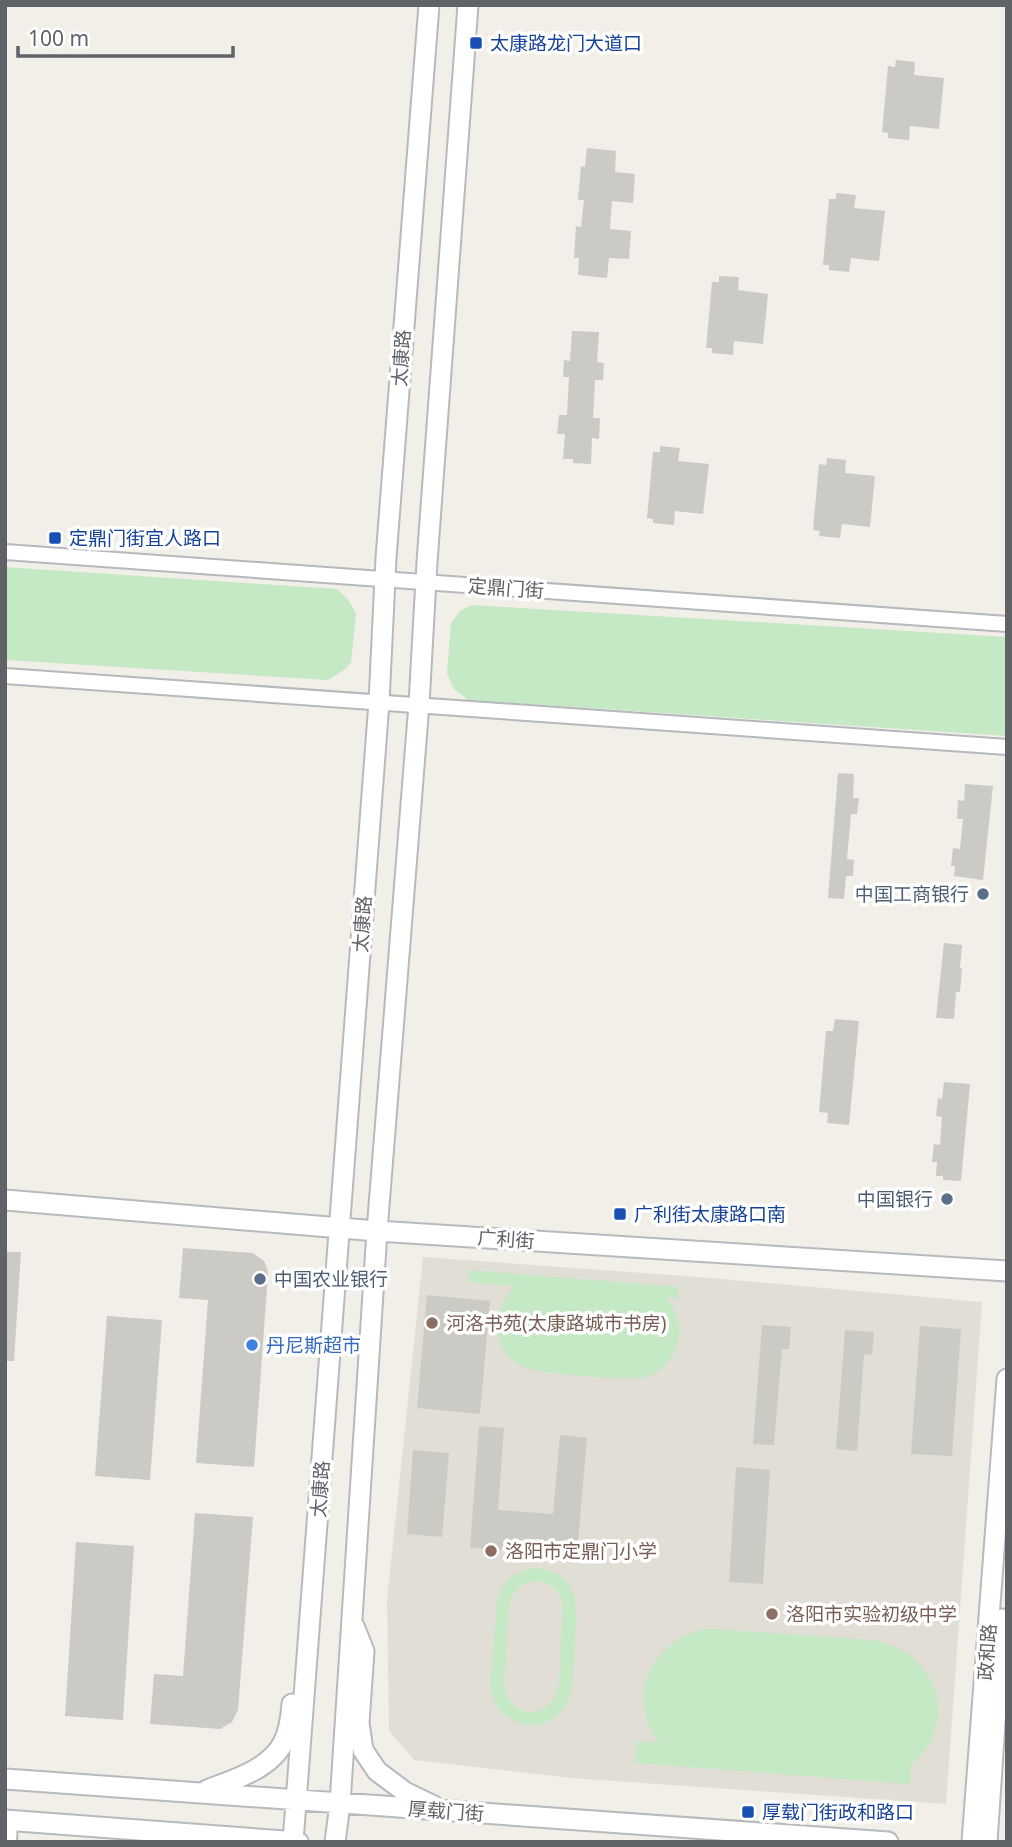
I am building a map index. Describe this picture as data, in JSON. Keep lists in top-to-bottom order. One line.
{"streets":{"main road":["太康路","广利街","政和路","厚载门街"],"street":["定鼎门街"]},"crossings":[["太康路","定鼎门街"],["太康路","广利街"],["太康路","厚载门街"]],"places":{"transit":["太康路龙门大道口","定鼎门街宜人路口","广利街太康路口南","厚载门街政和路口"],"other":["中国工商银行","中国银行","中国农业银行","河洛书苑(太康路城市书房)","丹尼斯超市","洛阳市定鼎门小学","洛阳市实验初级中学"]},"scale_bar":"100 m"}
